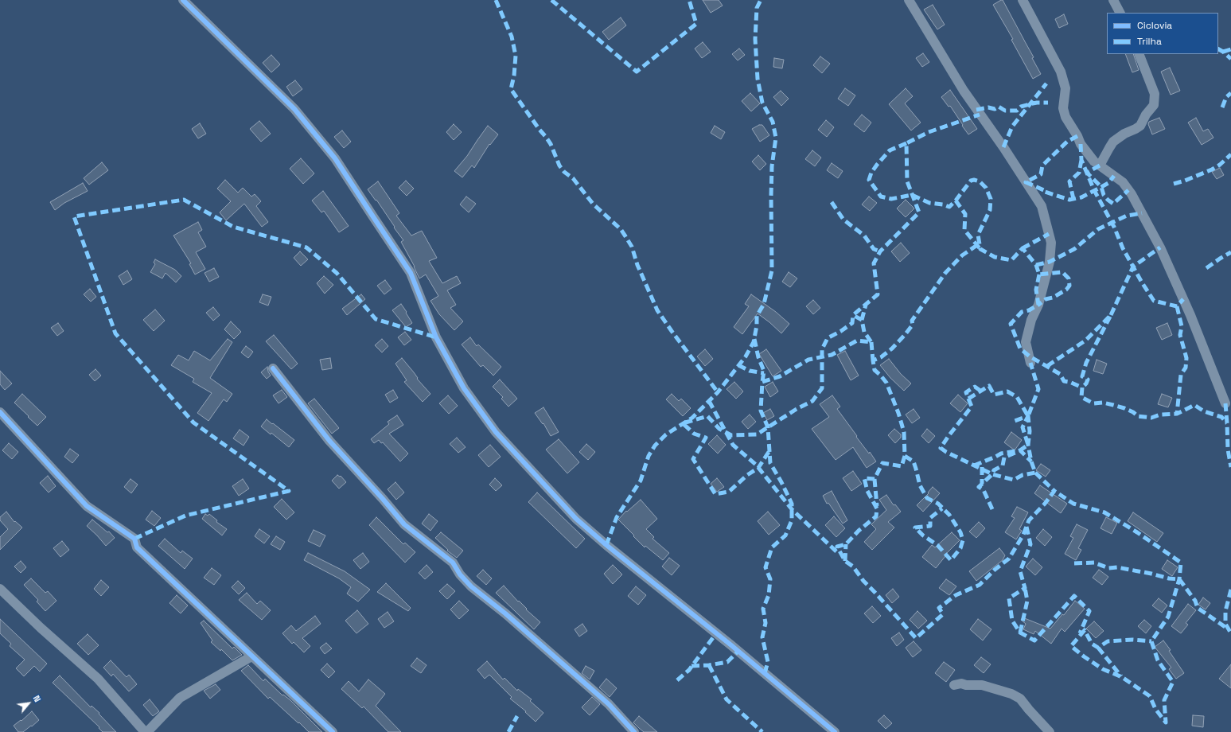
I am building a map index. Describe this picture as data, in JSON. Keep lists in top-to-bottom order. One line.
{"legend":["Ciclovia","Trilha"],"north":"top right"}
